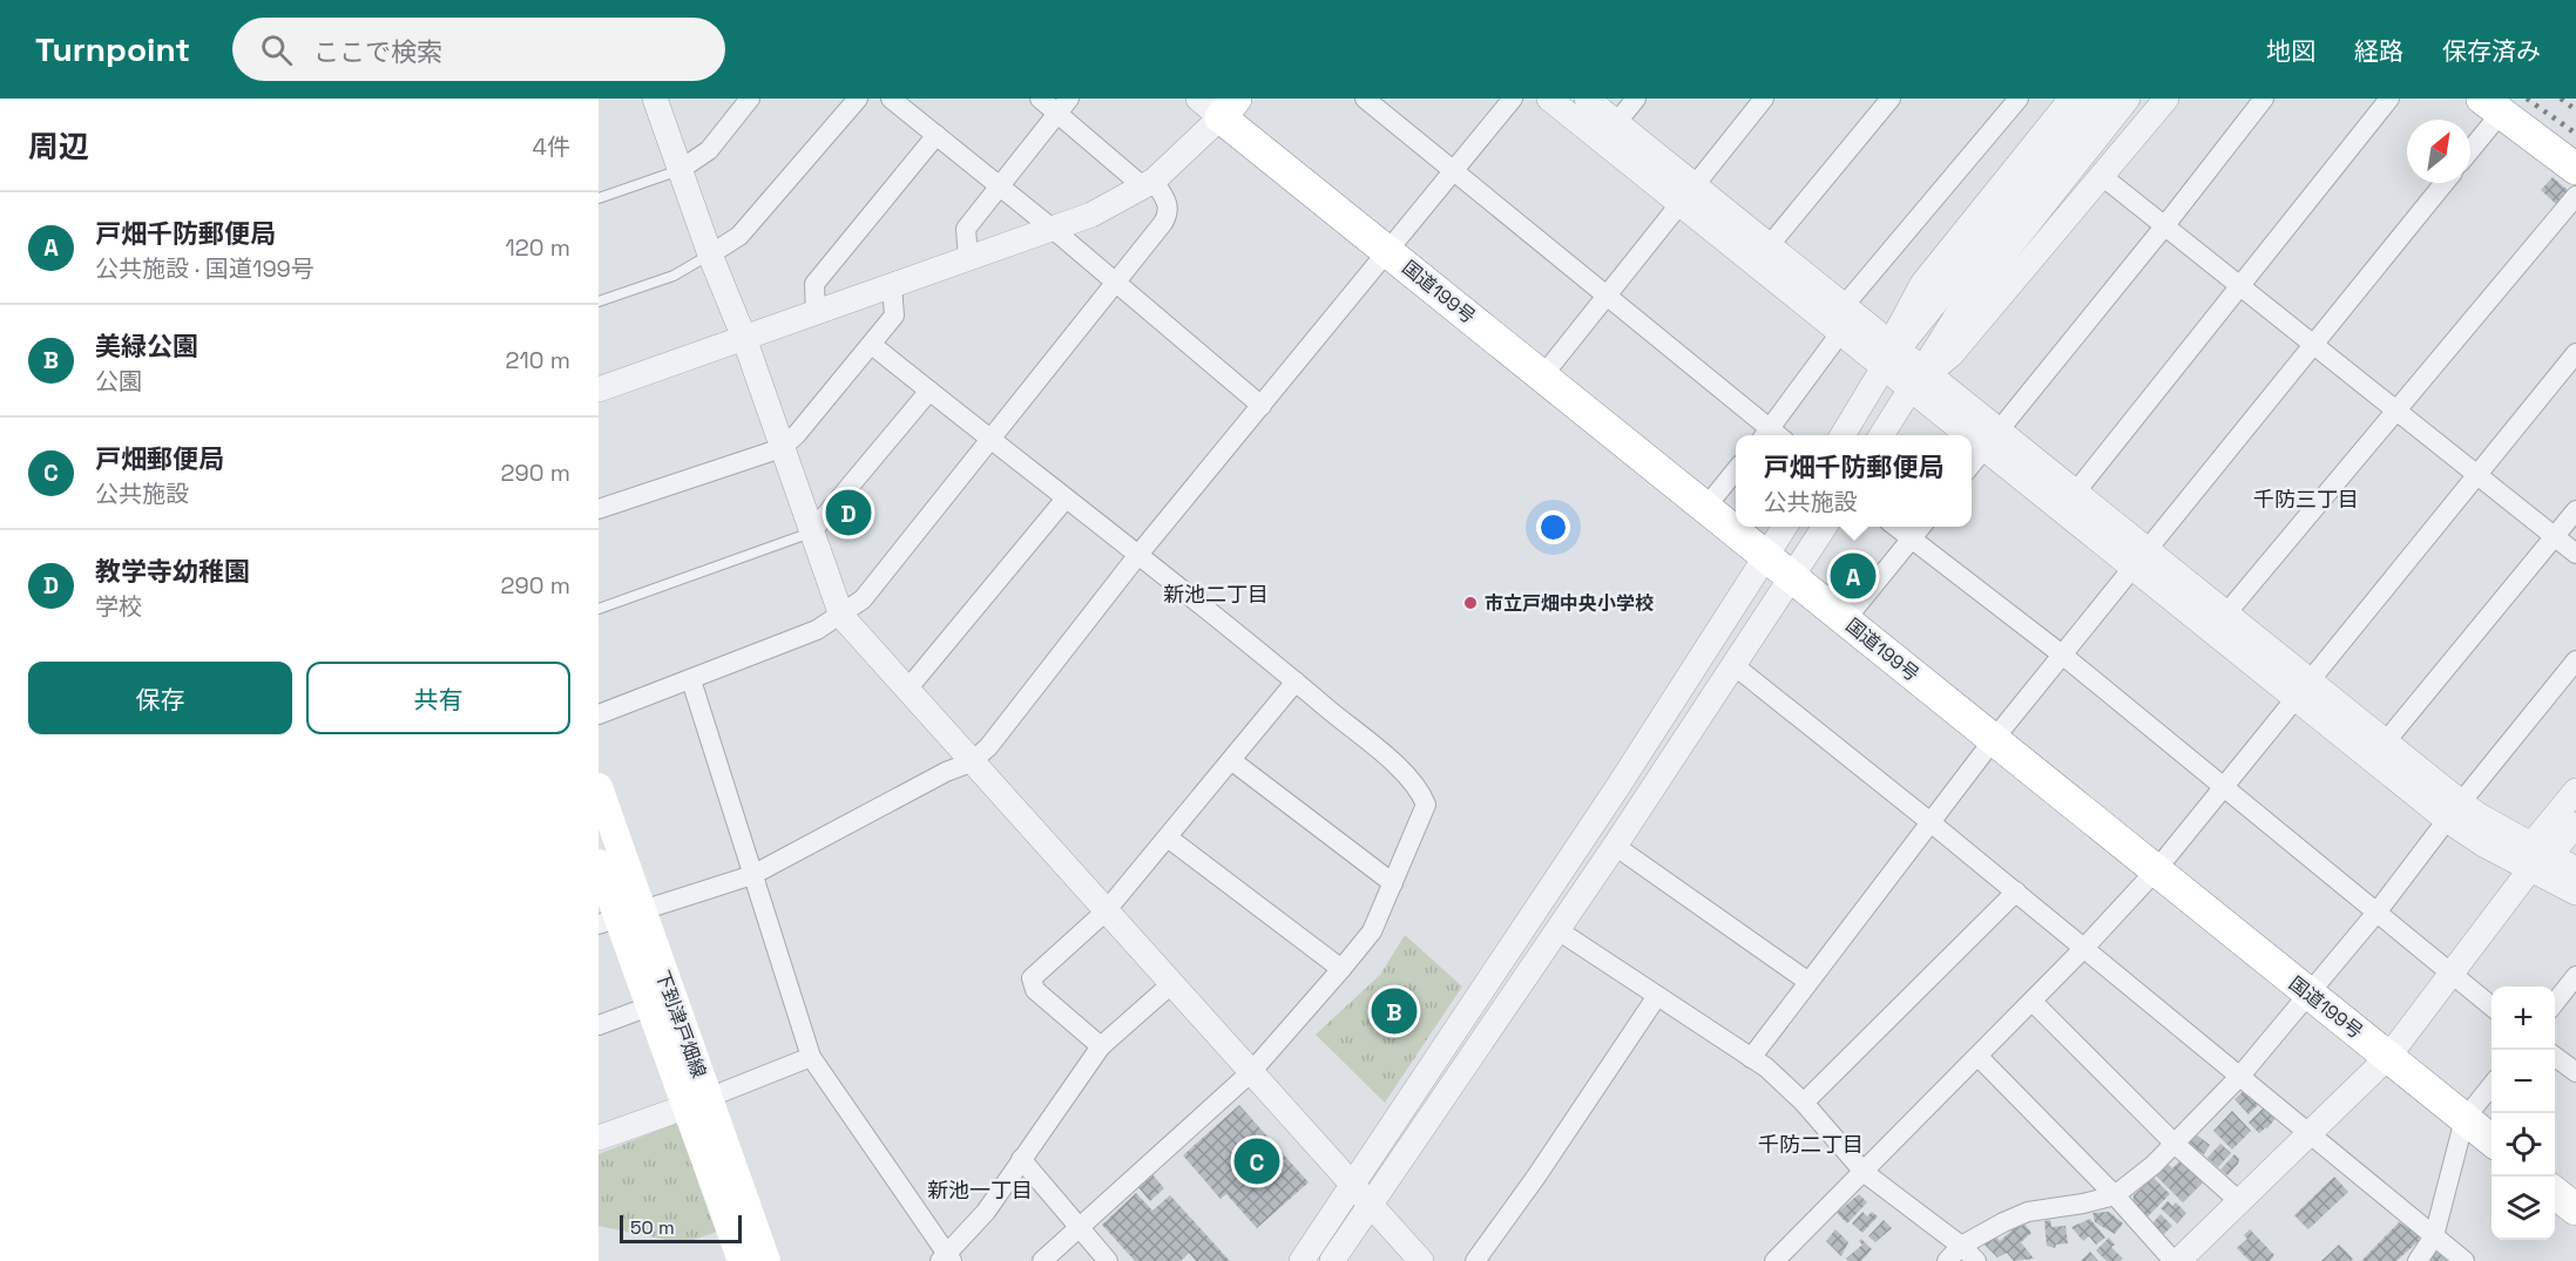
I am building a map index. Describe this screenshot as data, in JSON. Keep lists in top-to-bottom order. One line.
{"streets":{"highway":["国道199号"],"main road":["下到津戸畑線"]},"districts":["千防三丁目","新池二丁目","千防二丁目","新池一丁目"],"places":["市立戸畑中央小学校"],"scale_bar":"50 m","north":"top right","page":{"header":"Turnpoint","search":"ここで検索","nav":["地図","経路","保存済み"],"heading":["周辺","4件"],"list":[{"mark":"A","name":"戸畑千防郵便局","note":"公共施設 · 国道199号","value":"120 m"},{"mark":"B","name":"美緑公園","note":"公園","value":"210 m"},{"mark":"C","name":"戸畑郵便局","note":"公共施設","value":"290 m"},{"mark":"D","name":"教学寺幼稚園","note":"学校","value":"290 m"}],"popup":["戸畑千防郵便局","公共施設"],"pins":["D","A","B","C"],"buttons":["保存","共有"],"map_buttons":["+","−"],"scale":"50 m"}}
